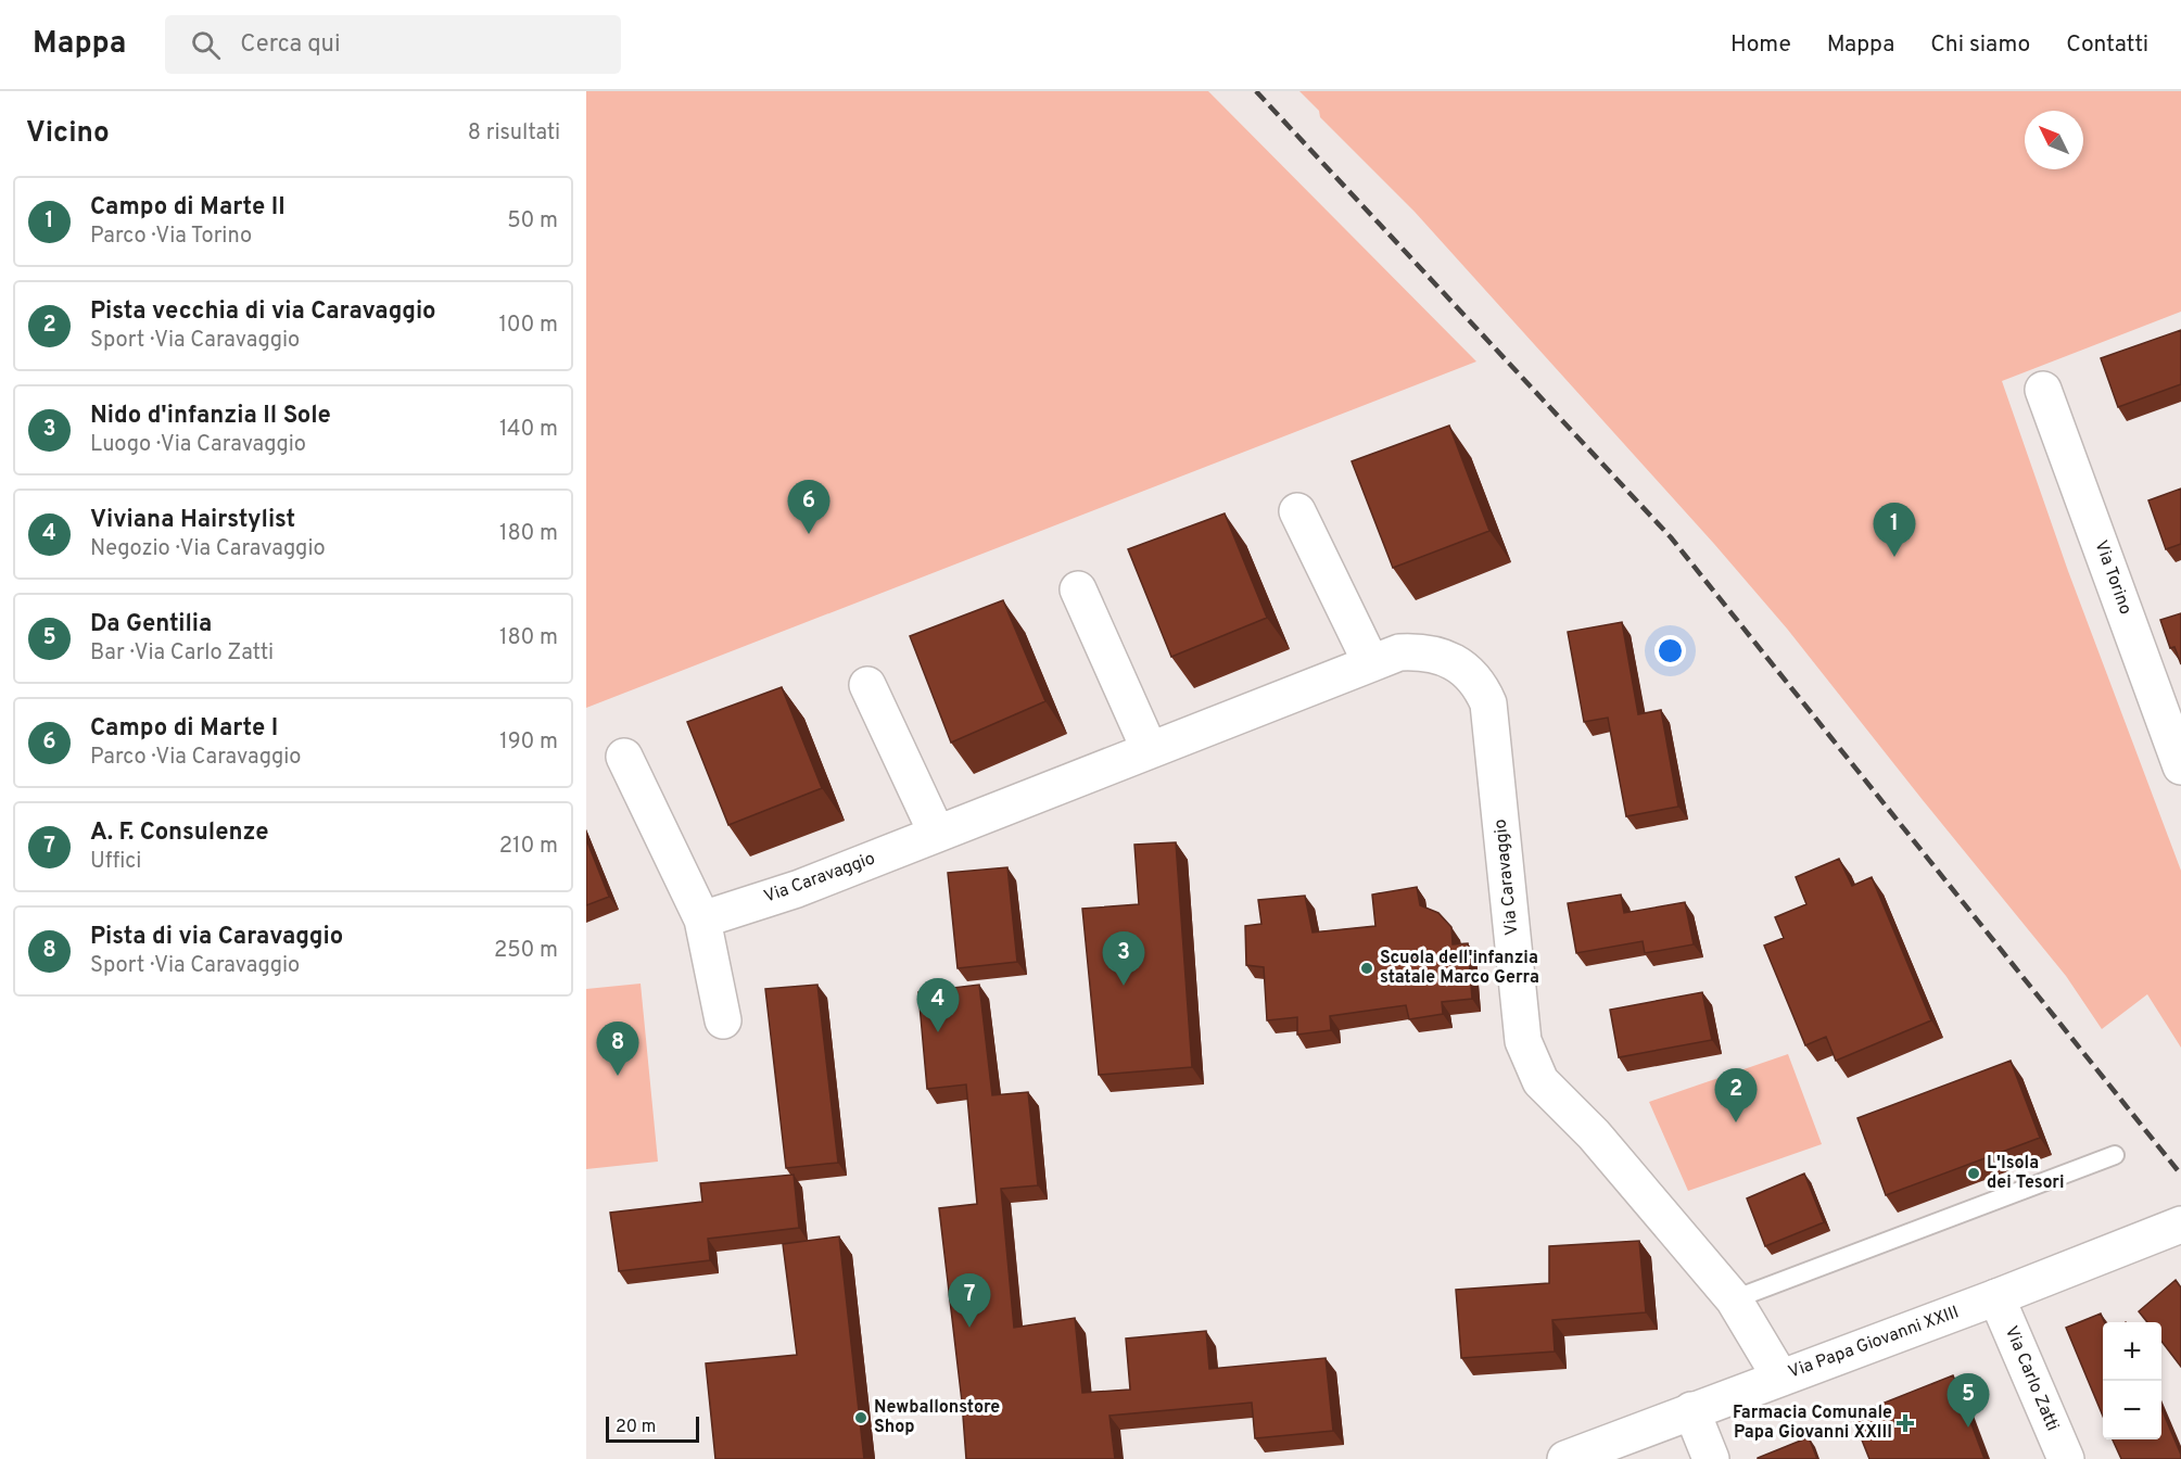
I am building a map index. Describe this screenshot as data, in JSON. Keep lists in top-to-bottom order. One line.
{"streets":{"street":["Via Torino","Via Caravaggio","Via Papa Giovanni XXIII","Via Carlo Zatti"]},"crossings":[["Via Caravaggio","Via Papa Giovanni XXIII"],["Via Papa Giovanni XXIII","Via Carlo Zatti"]],"places":{"other":["Scuola dell'infanzia statale Marco Gerra","L'Isola dei Tesori","Newballonstore Shop"],"health":["Farmacia Comunale Papa Giovanni XXIII"]},"scale_bar":"20 m","north":"top left","page":{"header":"Mappa","search":"Cerca qui","nav":["Home","Mappa","Chi siamo","Contatti"],"heading":["Vicino","8 risultati"],"list":[{"mark":"1","name":"Campo di Marte II","note":"Parco · Via Torino","value":"50 m"},{"mark":"2","name":"Pista vecchia di via Caravaggio","note":"Sport · Via Caravaggio","value":"100 m"},{"mark":"3","name":"Nido d'infanzia Il Sole","note":"Luogo · Via Caravaggio","value":"140 m"},{"mark":"4","name":"Viviana Hairstylist","note":"Negozio · Via Caravaggio","value":"180 m"},{"mark":"5","name":"Da Gentilia","note":"Bar · Via Carlo Zatti","value":"180 m"},{"mark":"6","name":"Campo di Marte I","note":"Parco · Via Caravaggio","value":"190 m"},{"mark":"7","name":"A. F. Consulenze","note":"Uffici","value":"210 m"},{"mark":"8","name":"Pista di via Caravaggio","note":"Sport · Via Caravaggio","value":"250 m"}],"pins":["6","1","3","4","8","2","7","5"],"map_buttons":["+","−"],"scale":"20 m"}}
